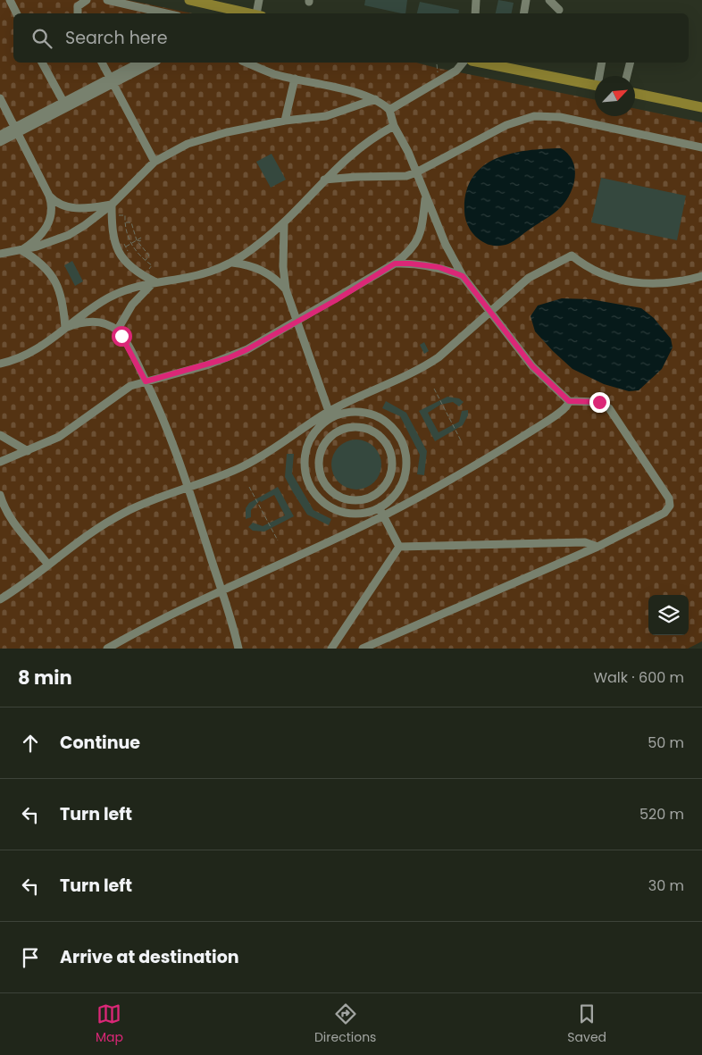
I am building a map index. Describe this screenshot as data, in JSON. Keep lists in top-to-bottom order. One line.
{"north":"top right","page":{"search":"Search here","heading":["8 min","Walk · 600 m"],"list":[["Continue","50 m"],["Turn left","520 m"],["Turn left","30 m"],"Arrive at destination"],"nav":["Map","Directions","Saved"]}}
